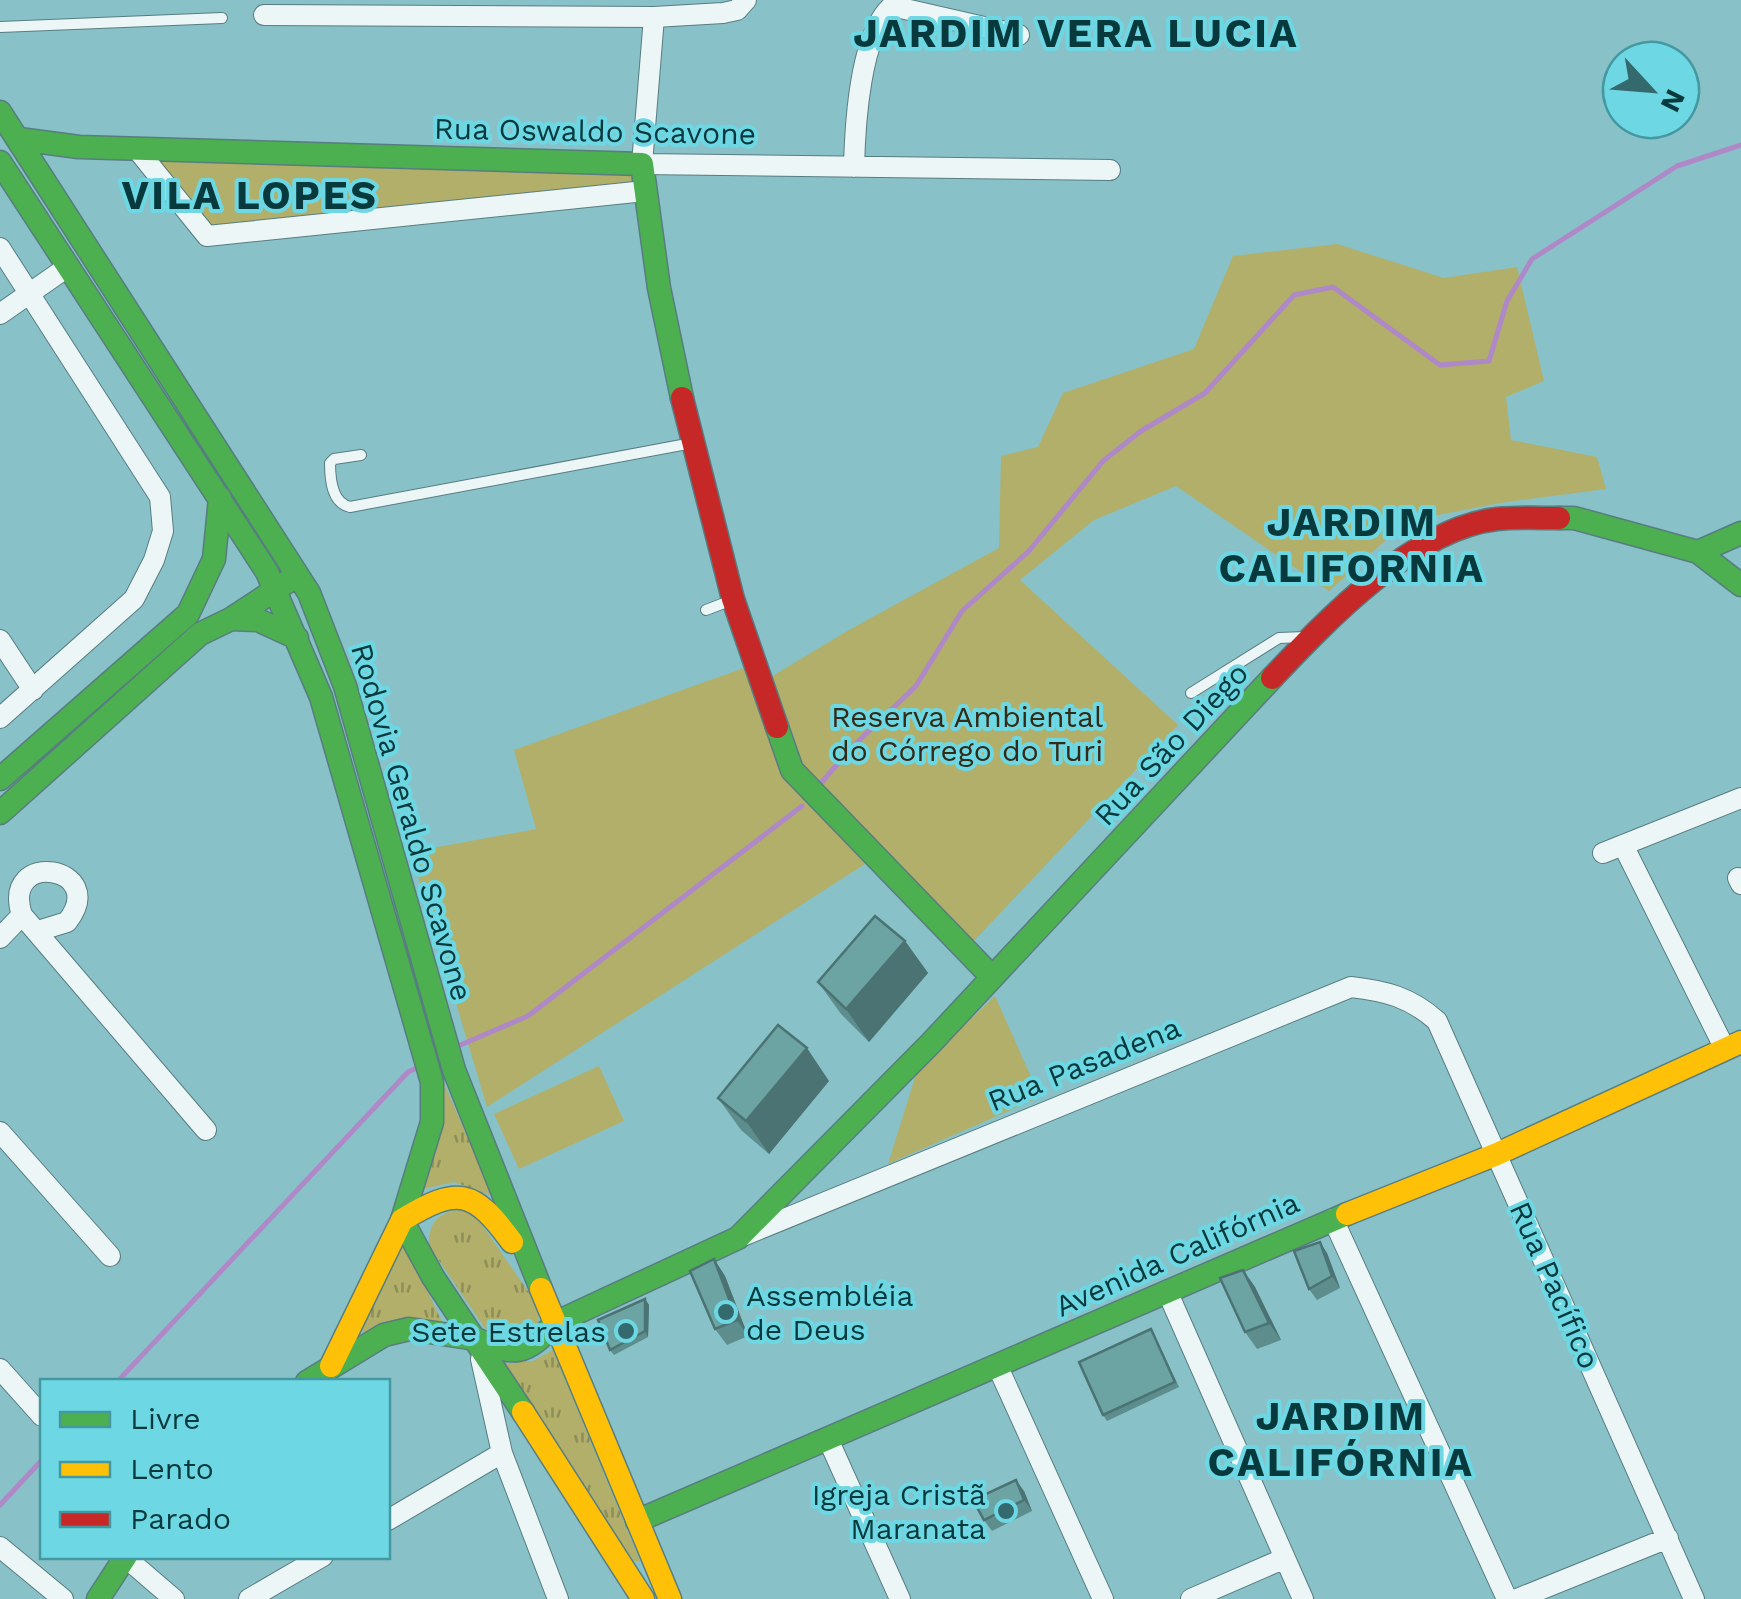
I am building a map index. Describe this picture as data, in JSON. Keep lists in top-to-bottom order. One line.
{"streets":{"main road":["Rua Oswaldo Scavone","Rua São Diego","Rodovia Geraldo Scavone","Rua Pasadena","Avenida Califórnia"],"street":["Rua Pacífico"]},"crossings":[["Rua Oswaldo Scavone","Rodovia Geraldo Scavone"],["Rua São Diego","Rua Pasadena"],["Rodovia Geraldo Scavone","Rua Pasadena"],["Rodovia Geraldo Scavone","Avenida Califórnia"],["Rua Pasadena","Rua Pacífico"],["Avenida Califórnia","Rua Pacífico"]],"districts":["JARDIM VERA LUCIA","VILA LOPES","JARDIM CALIFORNIA","JARDIM CALIFÓRNIA"],"parks":["Reserva Ambiental do Córrego do Turi"],"places":["Assembléia de Deus","Sete Estrelas","Igreja Cristã Maranata"],"legend":["Livre","Lento","Parado"],"north":"bottom right"}
